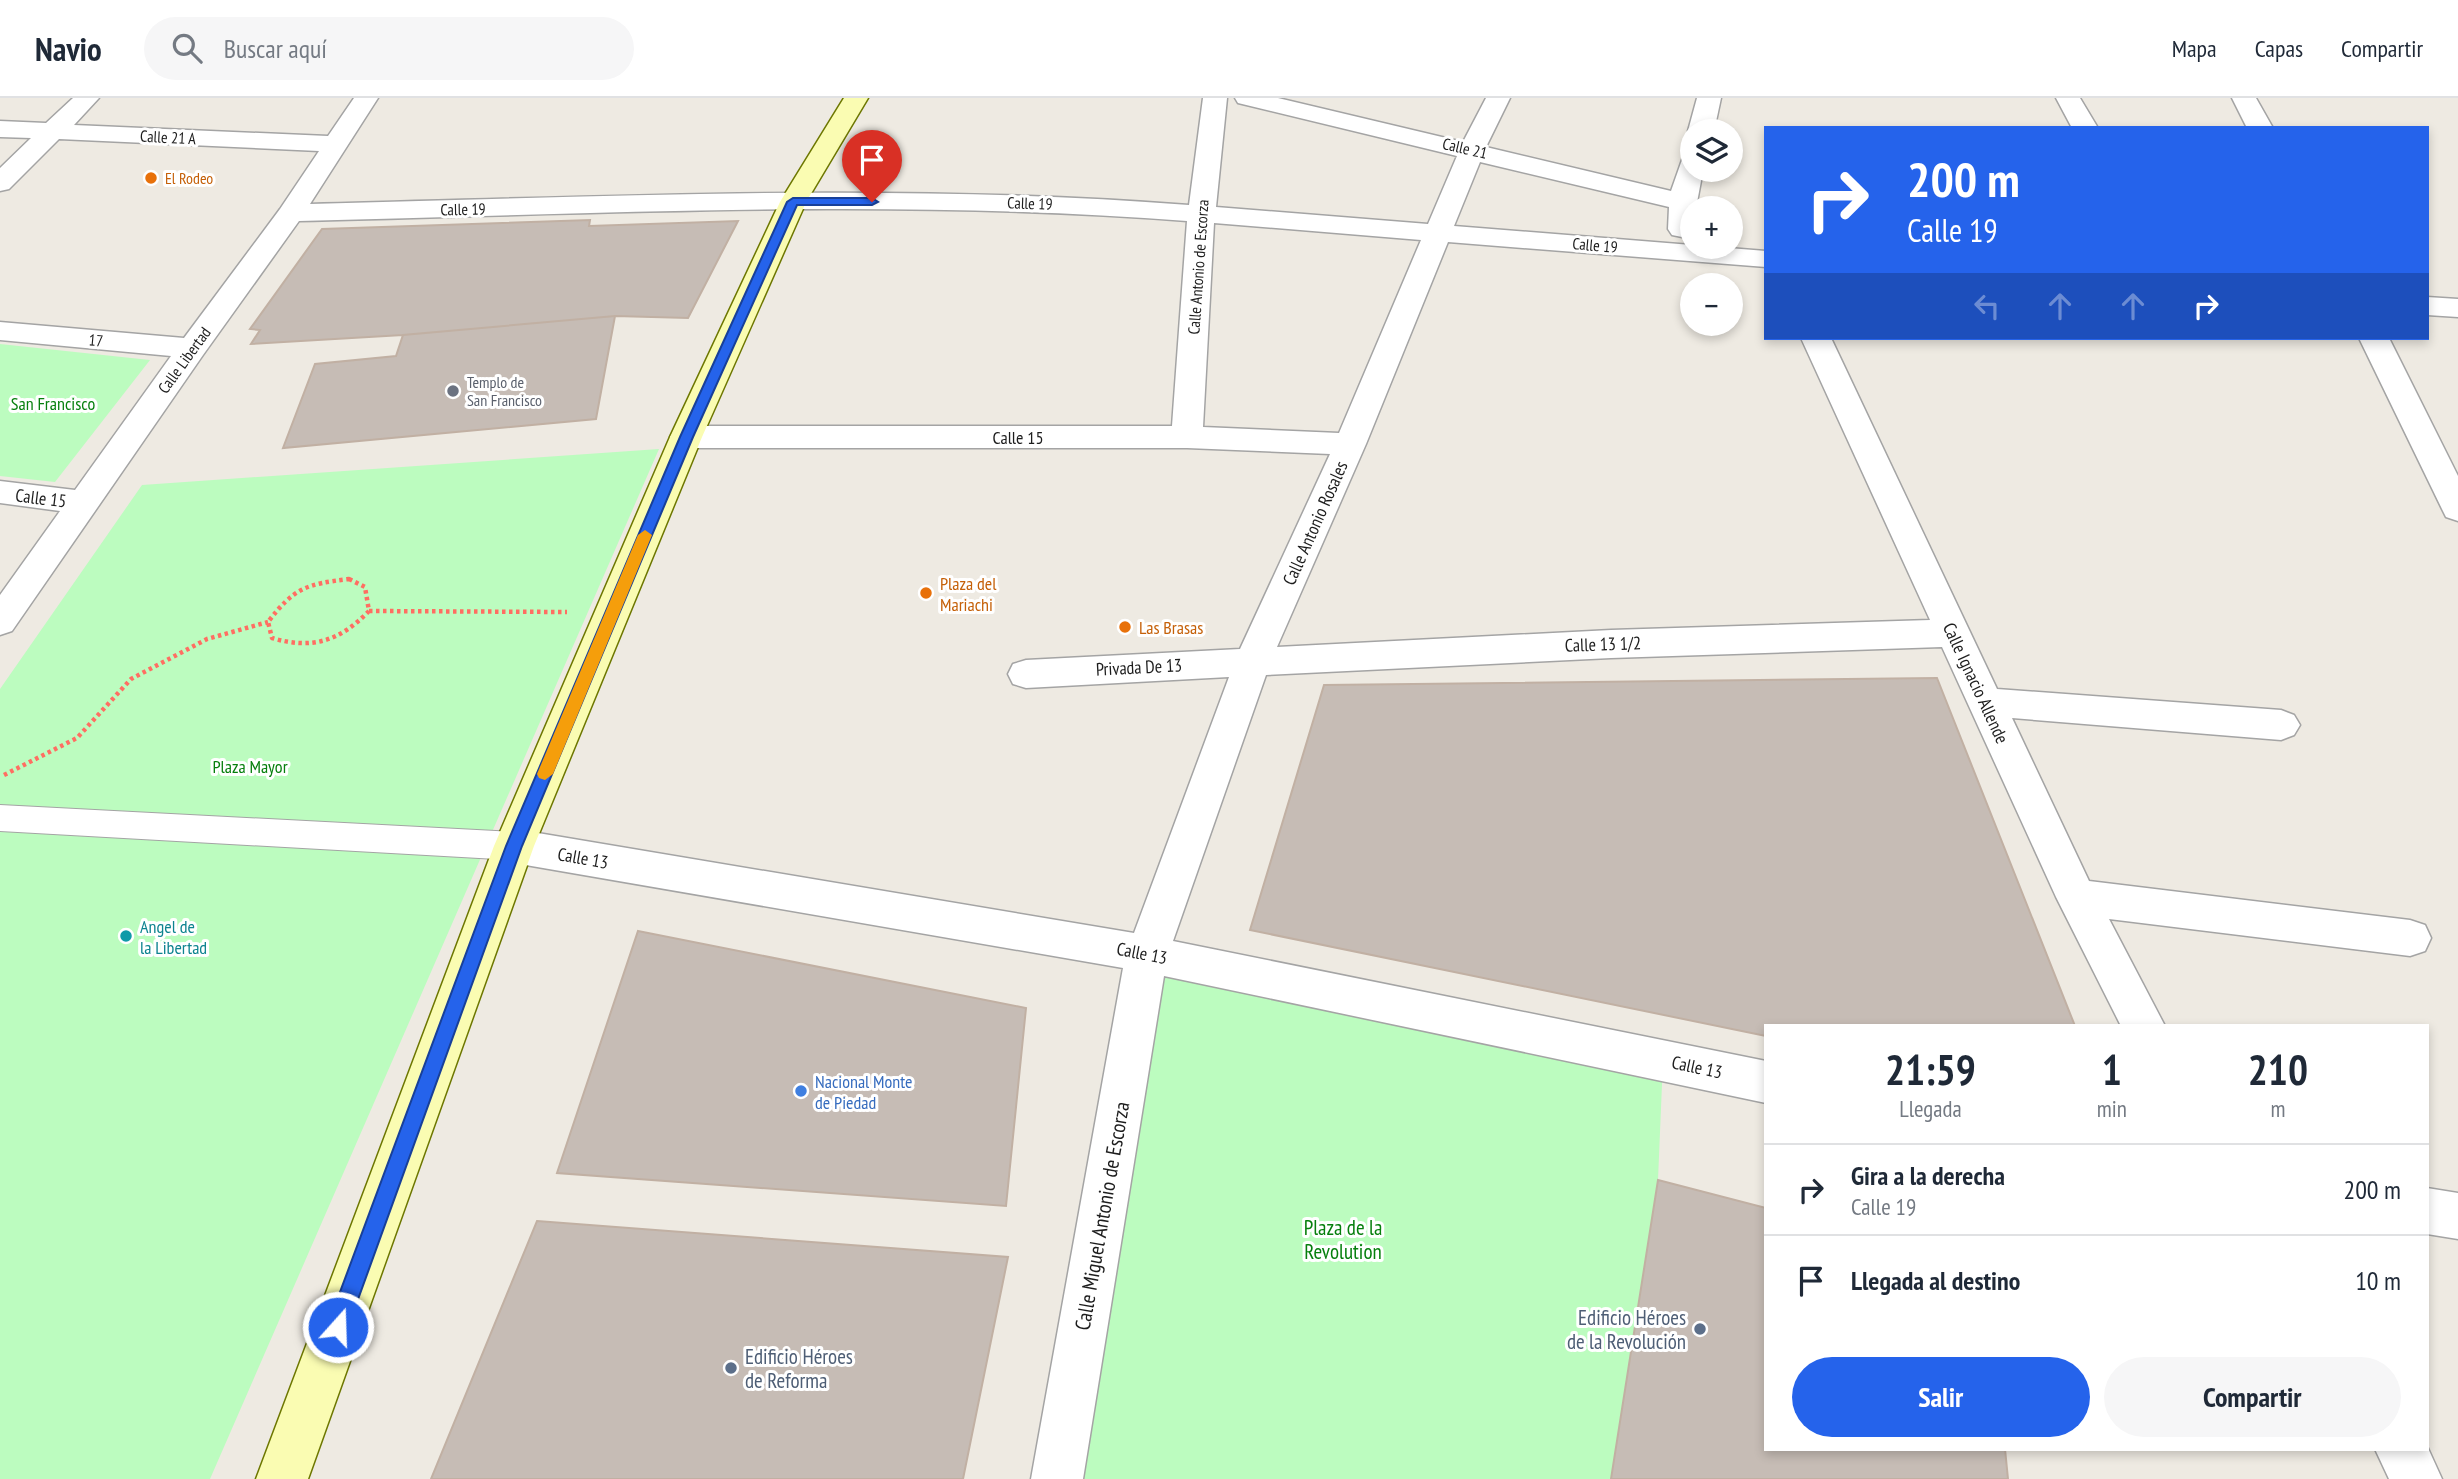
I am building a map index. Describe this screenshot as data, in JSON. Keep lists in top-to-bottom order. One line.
{"streets":{"street":["Calle 21 A","Calle 21","Calle 19","Calle Antonio de Escorza","17","Calle Libertad","Calle 15","Calle Antonio Rosales","Calle 13 1/2","Privada De 13","Calle Ignacio Allende","Calle 13","Calle Miguel Antonio de Escorza"]},"crossings":[["Calle 21 A","Calle Libertad"],["Calle 21","Calle Antonio Rosales"],["Calle 19","Calle Antonio de Escorza"],["Calle 19","Calle Libertad"],["Calle 19","Calle Antonio Rosales"],["Calle Antonio de Escorza","Calle 15"],["17","Calle Libertad"],["Calle Libertad","Calle 15"],["Calle 15","Calle Antonio Rosales"],["Calle Antonio Rosales","Calle 13 1/2"],["Calle Antonio Rosales","Privada De 13"],["Calle Antonio Rosales","Calle 13"],["Calle Antonio Rosales","Calle Miguel Antonio de Escorza"],["Calle 13 1/2","Privada De 13"],["Calle 13 1/2","Calle Ignacio Allende"],["Calle 13","Calle Miguel Antonio de Escorza"]],"parks":["San Francisco","Plaza Mayor","Plaza de la Revolution"],"places":["El Rodeo","Templo de San Francisco","Plaza del Mariachi","Las Brasas","Angel de la Libertad","Nacional Monte de Piedad","Edificio Héroes de la Revolución","Edificio Héroes de Reforma"],"page":{"header":"Navio","search":"Buscar aquí","nav":["Mapa","Capas","Compartir"],"map_buttons":["+","−"],"turn":["200 m","Calle 19"],"eta":["21:59","Llegada","1","min","210","m"],"list":[{"name":"Gira a la derecha","note":"Calle 19","value":"200 m"},{"name":"Llegada al destino","value":"10 m"}],"buttons":["Salir","Compartir"]}}
